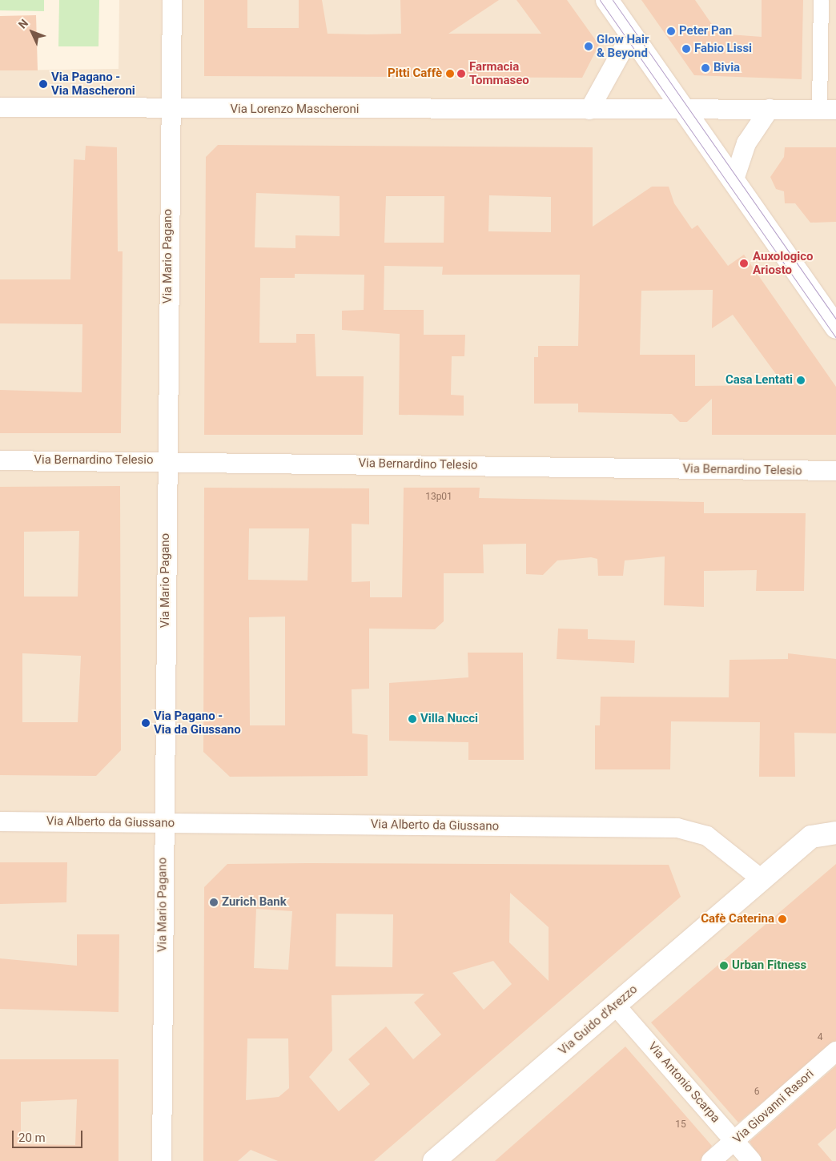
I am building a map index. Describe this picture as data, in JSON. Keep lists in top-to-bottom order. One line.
{"streets":{"main road":["Via Guido d'Arezzo"],"street":["Via Lorenzo Mascheroni","Via Mario Pagano","Via Bernardino Telesio","Via Alberto da Giussano","Via Antonio Scarpa","Via Giovanni Rasori"]},"crossings":[["Via Lorenzo Mascheroni","Via Mario Pagano"],["Via Mario Pagano","Via Bernardino Telesio"],["Via Mario Pagano","Via Alberto da Giussano"],["Via Alberto da Giussano","Via Guido d'Arezzo"],["Via Guido d'Arezzo","Via Antonio Scarpa"],["Via Antonio Scarpa","Via Giovanni Rasori"]],"places":["Peter Pan","Glow Hair & Beyond","Fabio Lissi","Bivia","Pitti Caffè","Farmacia Tommaseo","Via Pagano - Via Mascheroni","Auxologico Ariosto","Casa Lentati","Villa Nucci","Via Pagano - Via da Giussano","Zurich Bank","Cafè Caterina","Urban Fitness"],"house_numbers":["13p01","4","6","15"],"scale_bar":"20 m","north":"top left"}
